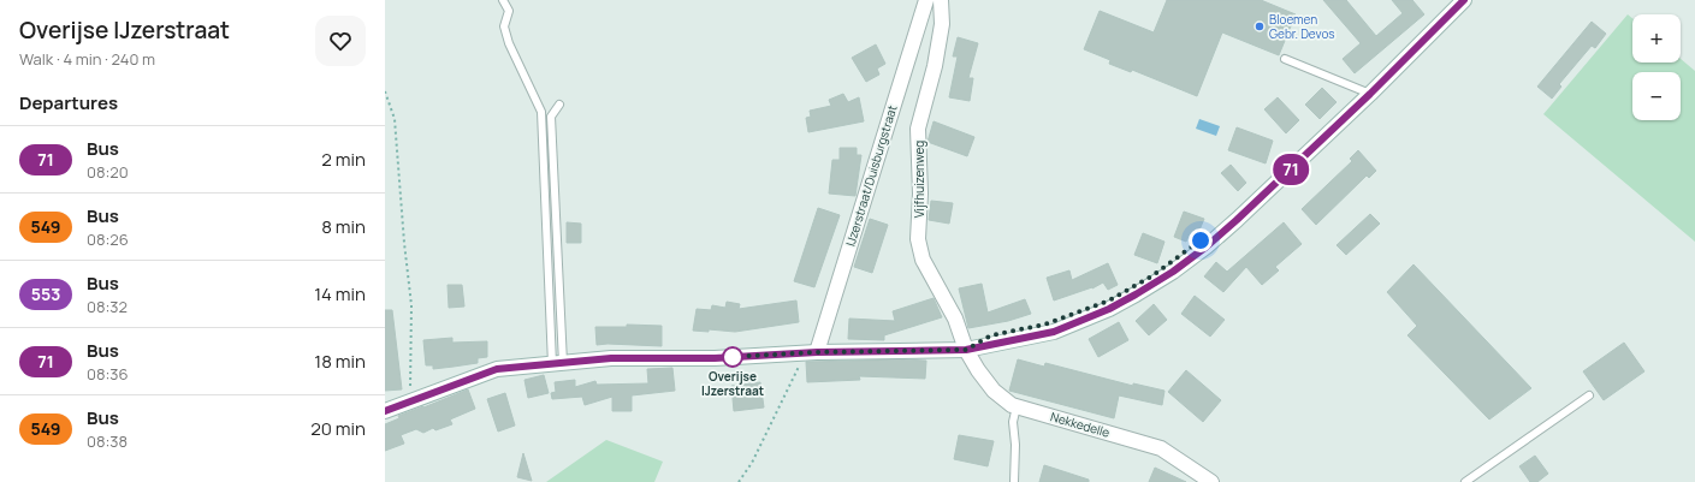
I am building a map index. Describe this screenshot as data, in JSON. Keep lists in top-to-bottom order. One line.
{"streets":{"street":["IJzerstraat/Duisburgstraat","Vijfhuizenweg","Nekkedelle"]},"crossings":[["Vijfhuizenweg","Nekkedelle"]],"places":["Bloemen Gebr. Devos","Overijse IJzerstraat"],"lines":["bus line 71"],"page":{"heading":[["Overijse IJzerstraat","Walk · 4 min · 240 m"],"Departures"],"on_map":"71","map_buttons":["+","−"],"list":[{"mark":"71","name":"Bus","note":"08:20","value":"2 min"},{"mark":"549","name":"Bus","note":"08:26","value":"8 min"},{"mark":"553","name":"Bus","note":"08:32","value":"14 min"},{"mark":"71","name":"Bus","note":"08:36","value":"18 min"},{"mark":"549","name":"Bus","note":"08:38","value":"20 min"}]}}
